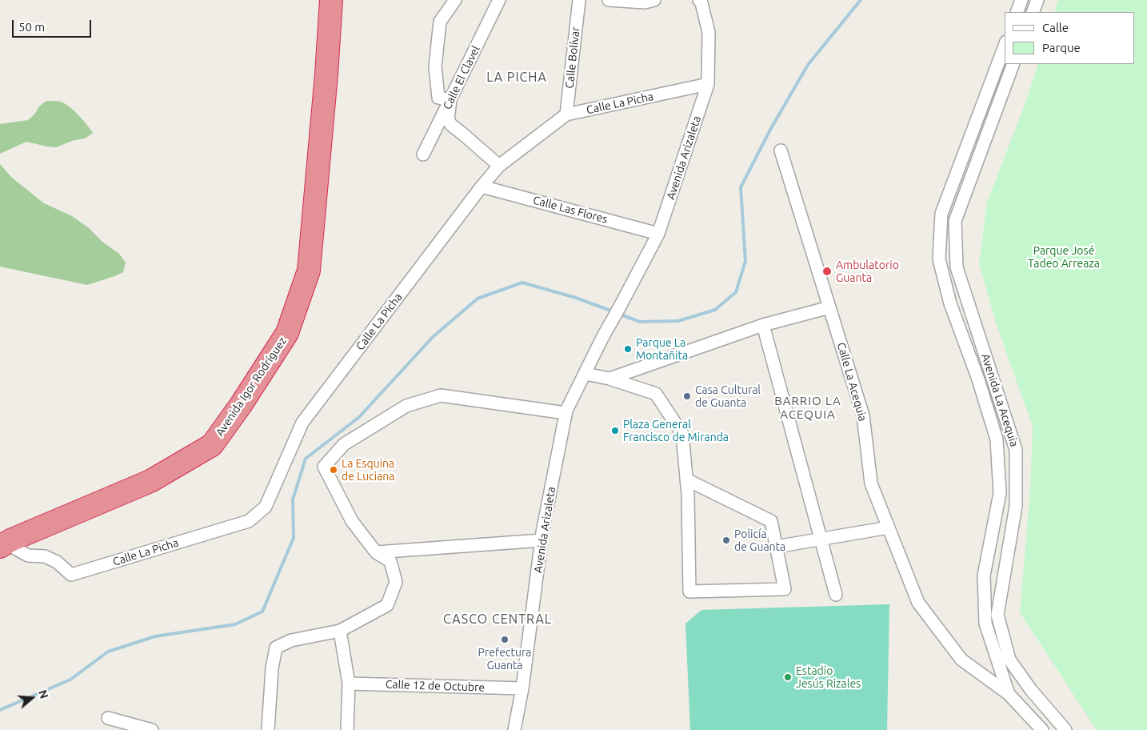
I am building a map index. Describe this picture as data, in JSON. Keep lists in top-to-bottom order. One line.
{"streets":{"highway":["Avenida Igor Rodríguez"],"street":["Calle Bolívar","Calle El Clavel","Calle La Picha","Avenida Arizaleta","Calle Las Flores","Calle La Acequia","Avenida La Acequia","Calle 12 de Octubre"]},"crossings":[["Calle Bolívar","Calle La Picha"],["Calle La Picha","Avenida Arizaleta"],["Calle La Picha","Calle Las Flores"],["Calle La Picha","Avenida Igor Rodríguez"],["Avenida Arizaleta","Calle Las Flores"],["Avenida Arizaleta","Calle 12 de Octubre"],["Calle La Acequia","Avenida La Acequia"]],"districts":["LA PICHA","BARRIO LA ACEQUIA","CASCO CENTRAL"],"parks":["Parque José Tadeo Arreaza"],"places":["Ambulatorio Guanta","Parque La Montañita","Casa Cultural de Guanta","Plaza General Francisco de Miranda","La Esquina de Luciana","Policía de Guanta","Prefectura Guanta","Estadio Jesús Rizales"],"legend":["Calle","Parque"],"scale_bar":"50 m","north":"right"}
